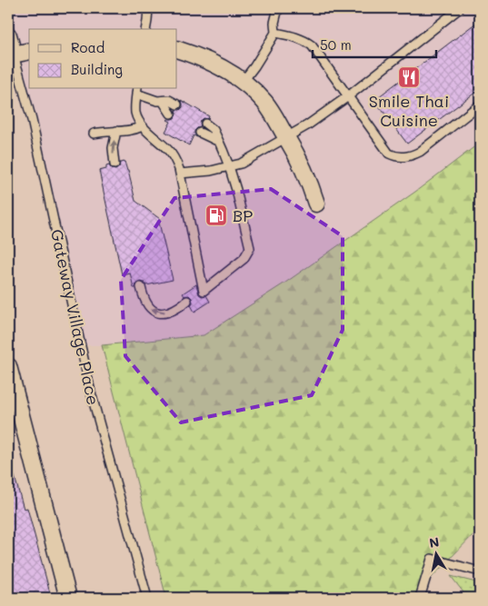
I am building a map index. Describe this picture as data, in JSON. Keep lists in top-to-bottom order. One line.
{"streets":{"street":["Gateway Village Place"]},"places":{"restaurant":["Smile Thai Cuisine"],"fuel station":["BP"]},"legend":["Road","Building"],"scale_bar":"50 m","north":"top"}
